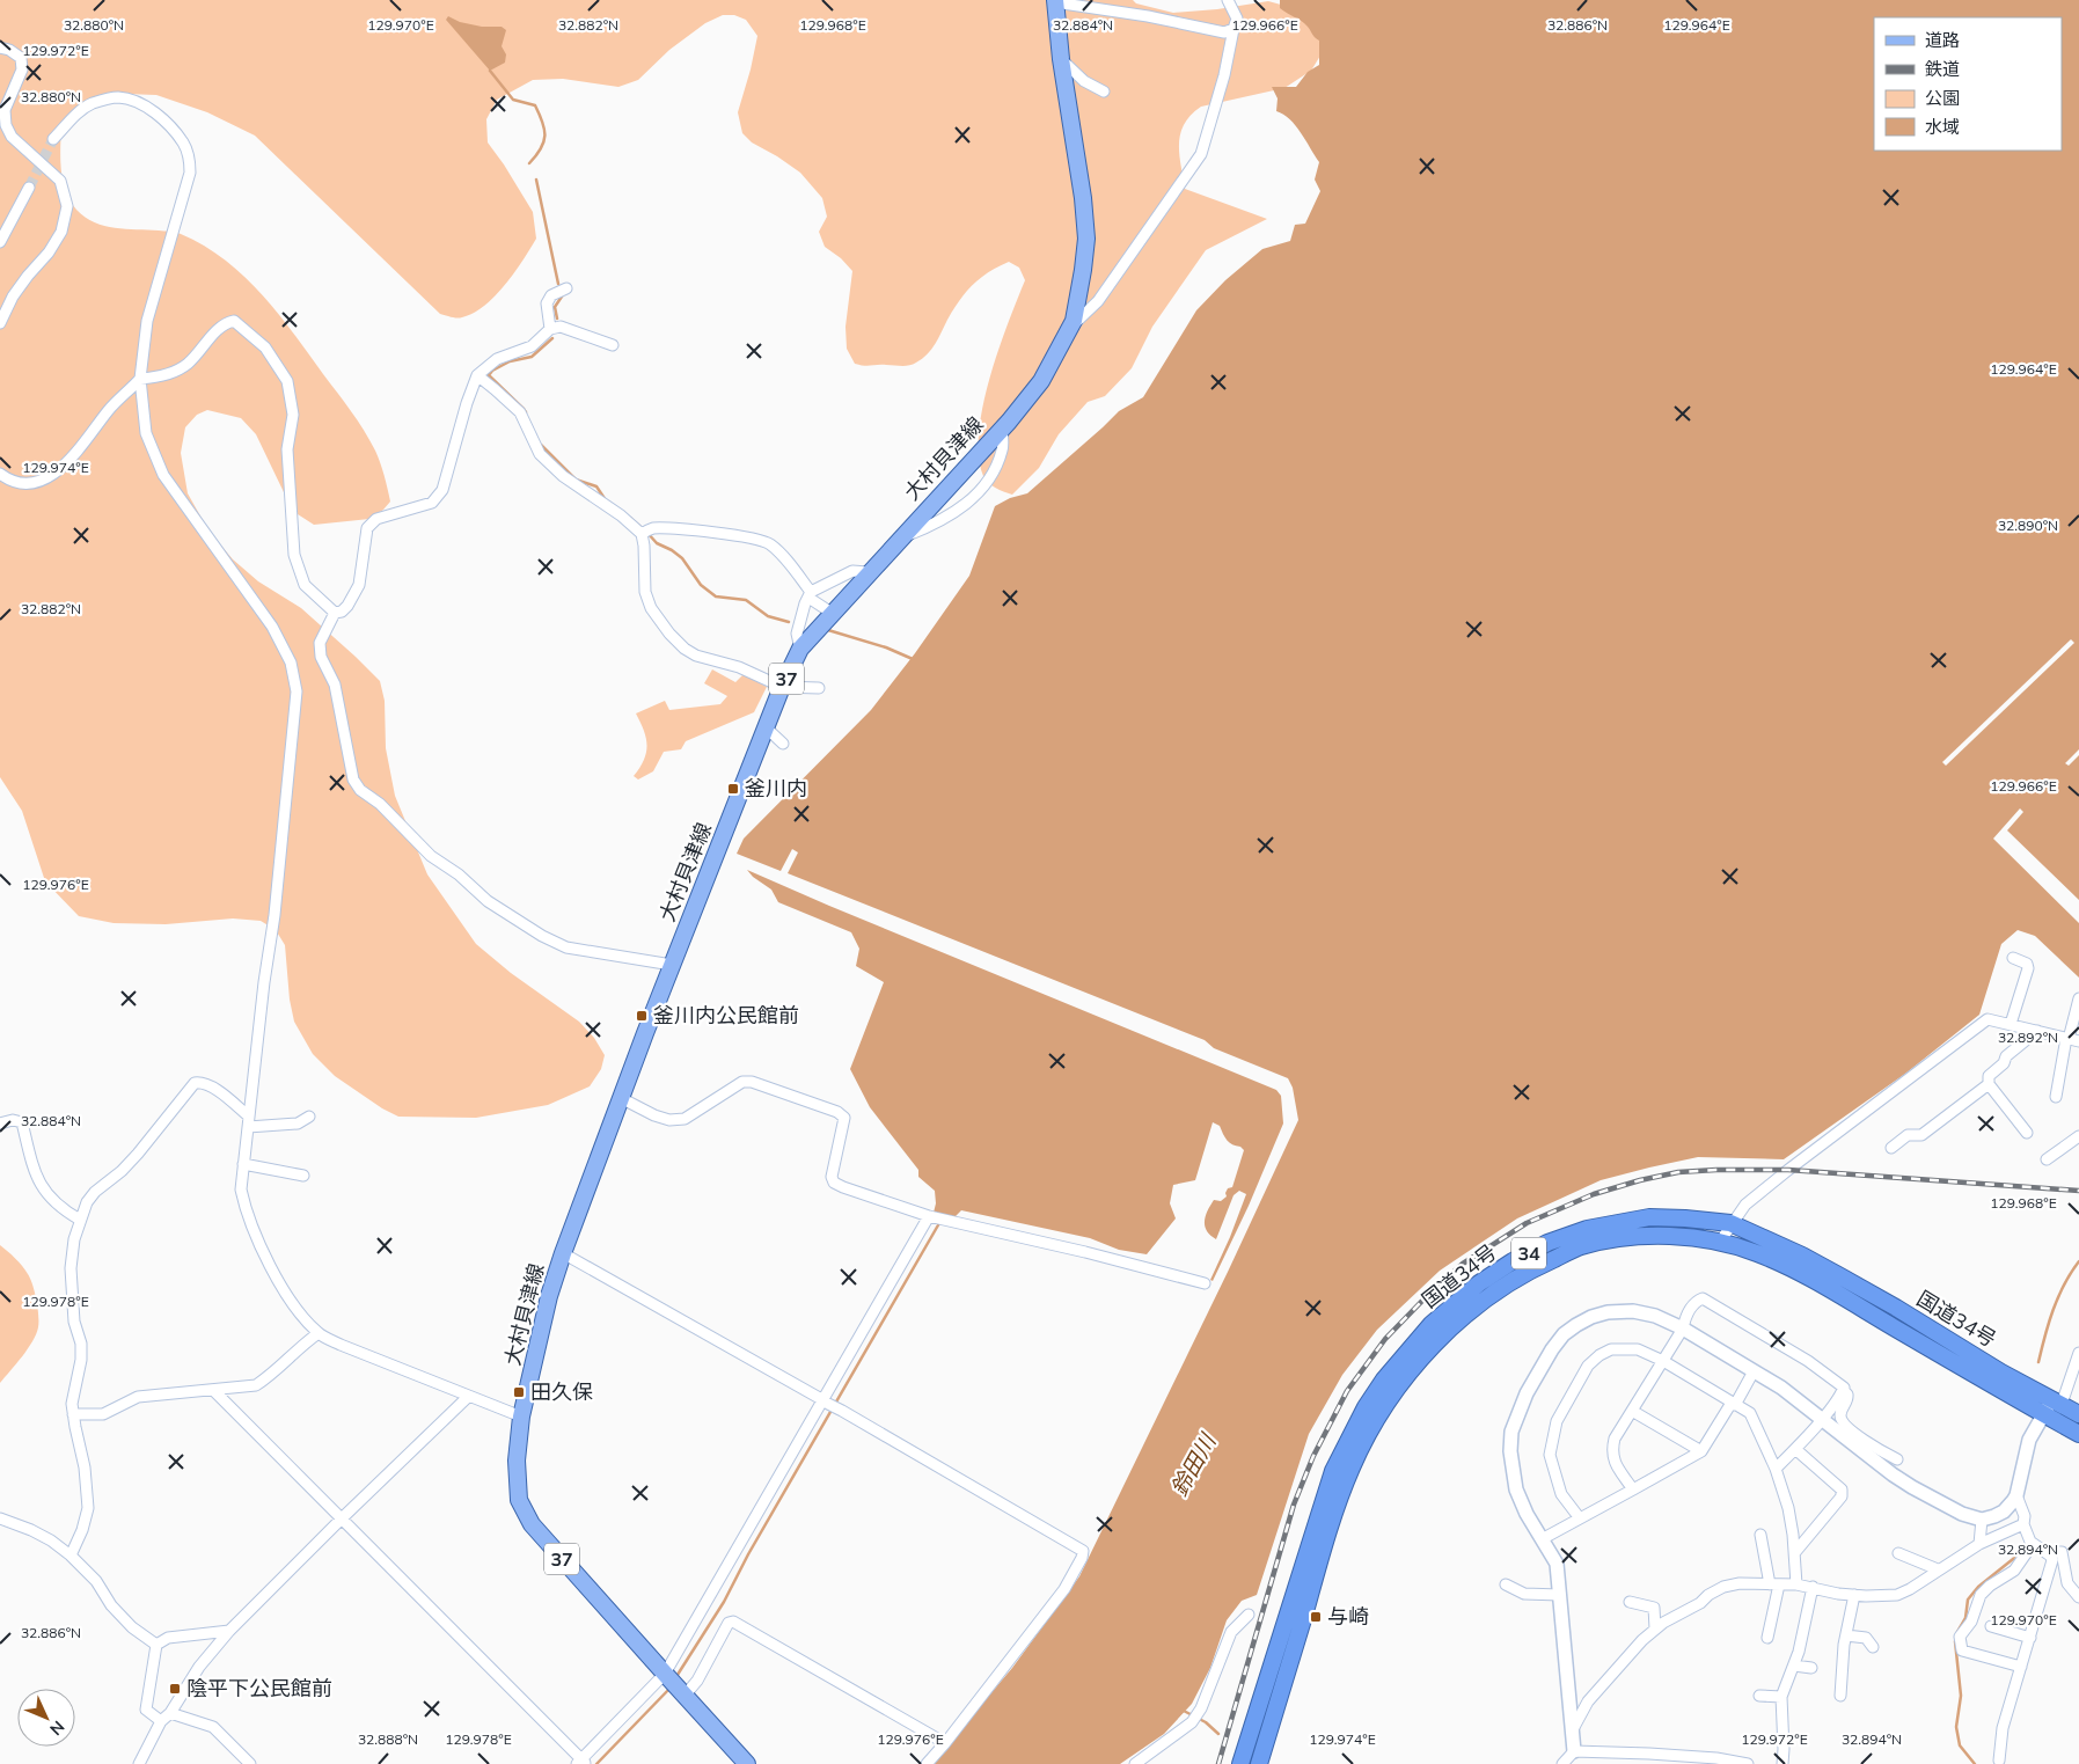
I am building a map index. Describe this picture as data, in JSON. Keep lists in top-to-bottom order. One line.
{"streets":{"highway":["34","国道34号"],"main road":["大村貝津線","37"]},"water":["鈴田川"],"places":{"transit":["釜川内","釜川内公民館前","田久保","与崎","陰平下公民館前"]},"legend":["道路","鉄道","公園","水域"],"north":"bottom right","coordinates":["129.970°E","129.968°E","129.966°E","129.964°E","32.880°N","32.882°N","32.884°N","32.886°N","129.972°E","129.974°E","32.890°N","129.976°E","32.892°N","129.978°E","32.894°N","32.888°N"]}
